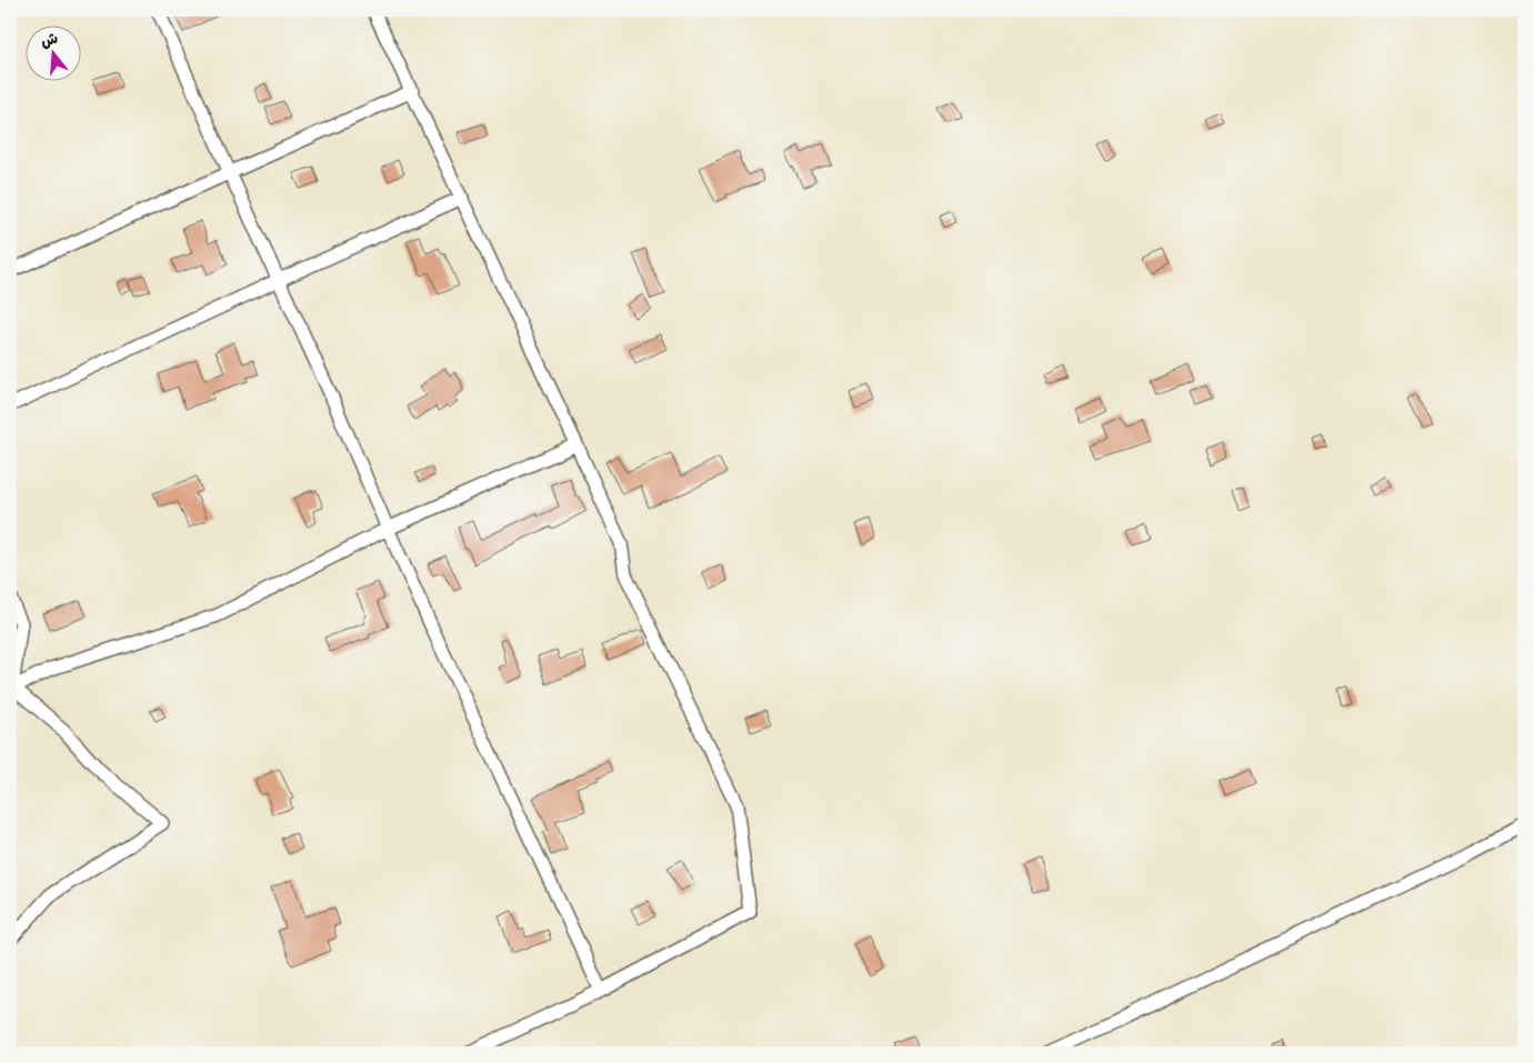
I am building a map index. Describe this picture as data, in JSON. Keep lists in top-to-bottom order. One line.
{"north":"top"}
